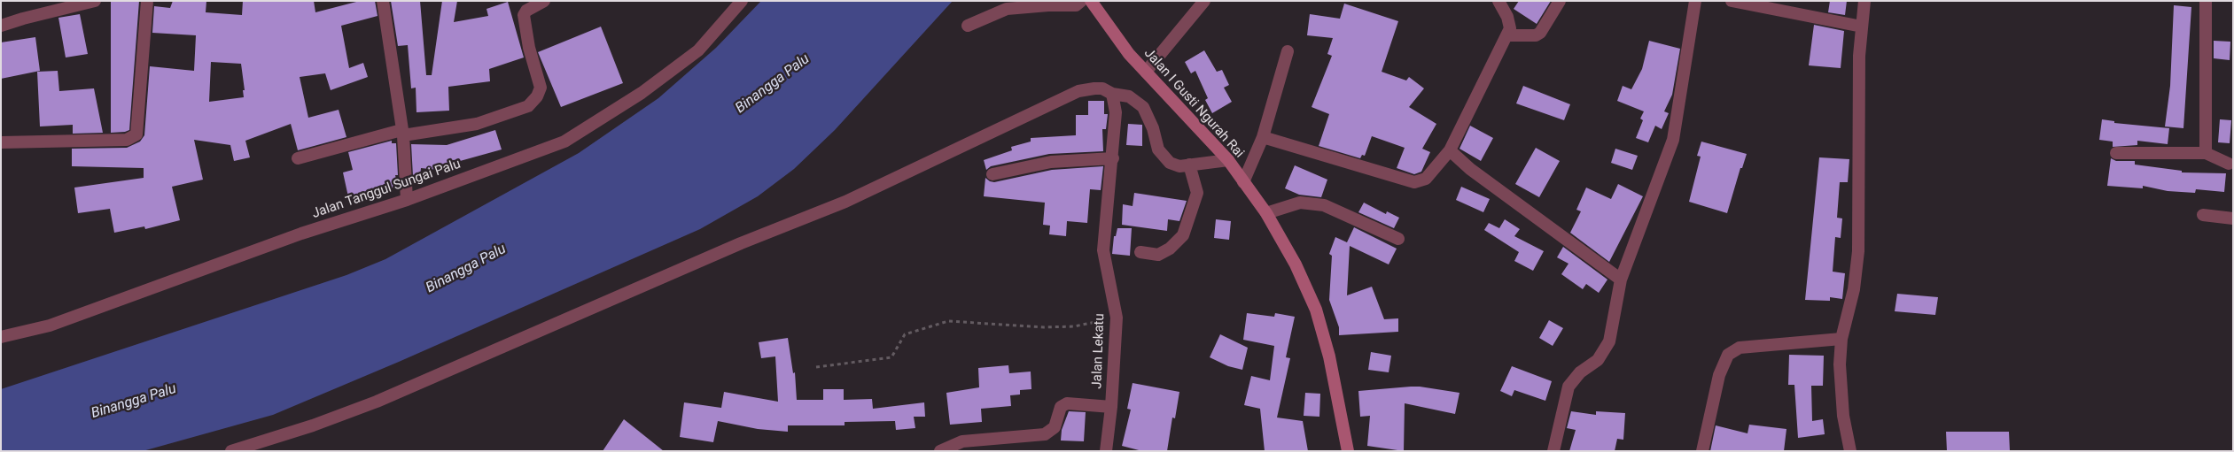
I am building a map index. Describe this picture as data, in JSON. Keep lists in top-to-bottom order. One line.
{"streets":{"main road":["Jalan I Gusti Ngurah Rai"],"street":["Jalan Tanggul Sungai Palu","Jalan Lekatu"]},"water":["Binangga Palu"]}
